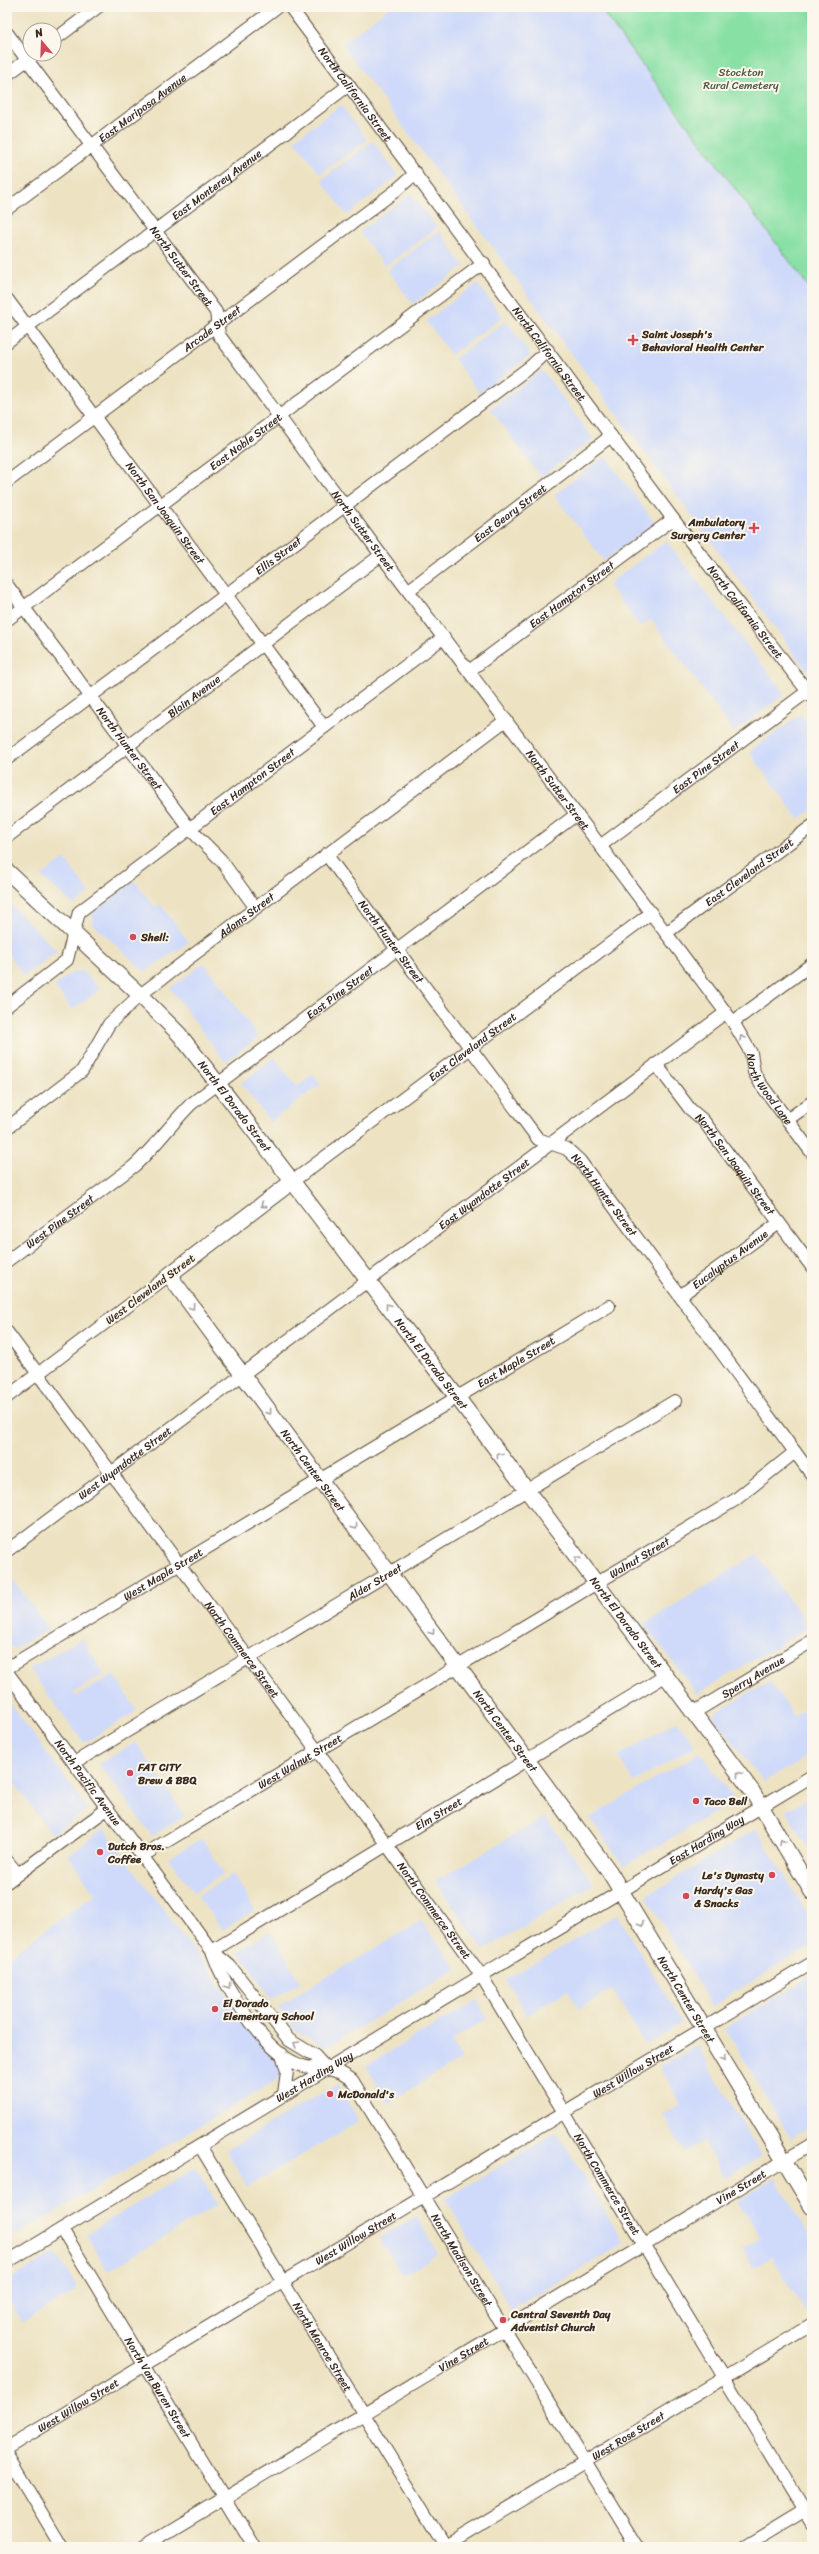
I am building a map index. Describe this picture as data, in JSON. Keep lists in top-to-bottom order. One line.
{"streets":{"main road":["North El Dorado Street","West Cleveland Street","North Center Street"],"street":["North California Street","East Mariposa Avenue","East Monterey Avenue","North Sutter Street","Arcade Street","East Noble Street","North San Joaquin Street","East Geary Street","Ellis Street","East Hampton Street","Blain Avenue","North Hunter Street","East Pine Street","East Cleveland Street","Adams Street","North Wood Lane","East Wyandotte Street","West Pine Street","Eucalyptus Avenue","East Maple Street","West Wyandotte Street","Walnut Street","West Maple Street","Alder Street","North Commerce Street","Sperry Avenue","West Walnut Street","North Pacific Avenue","Elm Street","East Harding Way","West Willow Street","West Harding Way","Vine Street","North Madison Street","North Monroe Street","North Van Buren Street","West Rose Street"]},"crossings":[["North California Street","East Monterey Avenue"],["North California Street","Arcade Street"],["North California Street","East Noble Street"],["North California Street","East Geary Street"],["North California Street","Ellis Street"],["North California Street","East Hampton Street"],["North California Street","East Pine Street"],["East Mariposa Avenue","North Sutter Street"],["East Monterey Avenue","North Sutter Street"],["East Monterey Avenue","North San Joaquin Street"],["North Sutter Street","Arcade Street"],["North Sutter Street","East Noble Street"],["North Sutter Street","East Geary Street"],["North Sutter Street","Ellis Street"],["North Sutter Street","East Hampton Street"],["North Sutter Street","Blain Avenue"],["North Sutter Street","East Pine Street"],["North Sutter Street","East Cleveland Street"],["North Sutter Street","Adams Street"],["North Sutter Street","North Wood Lane"],["North Sutter Street","East Wyandotte Street"],["Arcade Street","North San Joaquin Street"],["East Noble Street","North San Joaquin Street"],["East Noble Street","North Hunter Street"],["North San Joaquin Street","Ellis Street"],["North San Joaquin Street","East Hampton Street"],["North San Joaquin Street","Blain Avenue"],["North San Joaquin Street","East Wyandotte Street"],["North San Joaquin Street","Eucalyptus Avenue"],["Ellis Street","North Hunter Street"],["East Hampton Street","North Hunter Street"],["East Hampton Street","North El Dorado Street"],["Blain Avenue","North Hunter Street"],["North Hunter Street","East Pine Street"],["North Hunter Street","East Cleveland Street"],["North Hunter Street","Adams Street"],["North Hunter Street","East Wyandotte Street"],["North Hunter Street","Eucalyptus Avenue"],["North Hunter Street","Walnut Street"],["East Pine Street","North El Dorado Street"],["East Pine Street","West Pine Street"],["East Cleveland Street","North El Dorado Street"],["East Cleveland Street","West Cleveland Street"],["Adams Street","North El Dorado Street"],["North Wood Lane","East Wyandotte Street"],["North El Dorado Street","East Wyandotte Street"],["North El Dorado Street","West Cleveland Street"],["North El Dorado Street","East Maple Street"],["North El Dorado Street","Walnut Street"],["North El Dorado Street","Alder Street"],["North El Dorado Street","Sperry Avenue"],["North El Dorado Street","Elm Street"],["North El Dorado Street","East Harding Way"],["East Wyandotte Street","West Wyandotte Street"],["East Wyandotte Street","North Center Street"],["West Cleveland Street","North Center Street"],["West Cleveland Street","North Commerce Street"],["East Maple Street","North Center Street"],["East Maple Street","West Maple Street"],["West Wyandotte Street","North Center Street"],["West Wyandotte Street","North Commerce Street"],["North Center Street","Walnut Street"],["North Center Street","West Maple Street"],["North Center Street","Alder Street"],["North Center Street","West Walnut Street"],["North Center Street","Elm Street"],["North Center Street","East Harding Way"],["North Center Street","West Willow Street"],["North Center Street","West Harding Way"],["North Center Street","Vine Street"],["Walnut Street","West Walnut Street"],["West Maple Street","North Commerce Street"],["Alder Street","North Commerce Street"],["Alder Street","North Pacific Avenue"],["North Commerce Street","West Walnut Street"],["North Commerce Street","Elm Street"],["North Commerce Street","West Willow Street"],["North Commerce Street","West Harding Way"],["North Commerce Street","Vine Street"],["North Commerce Street","West Rose Street"],["West Walnut Street","North Pacific Avenue"],["North Pacific Avenue","Elm Street"],["North Pacific Avenue","West Harding Way"],["North Pacific Avenue","North Madison Street"],["East Harding Way","West Harding Way"],["West Willow Street","North Madison Street"],["West Willow Street","North Monroe Street"],["West Willow Street","North Van Buren Street"],["West Harding Way","North Madison Street"],["West Harding Way","North Monroe Street"],["West Harding Way","North Van Buren Street"],["Vine Street","North Madison Street"],["Vine Street","North Monroe Street"],["Vine Street","North Van Buren Street"],["North Madison Street","West Rose Street"],["North Monroe Street","West Rose Street"]],"one_way":["North Wood Lane","North El Dorado Street","West Cleveland Street","North Center Street"],"parks":["Stockton Rural Cemetery"],"places":{"health":["Saint Joseph's Behavioral Health Center","Ambulatory Surgery Center"],"other":["Shell:","FAT CITY Brew & BBQ","Taco Bell","Dutch Bros. Coffee","Le's Dynasty","Hardy's Gas & Snacks","El Dorado Elementary School","McDonald's","Central Seventh Day Adventist Church"]},"north":"top"}
